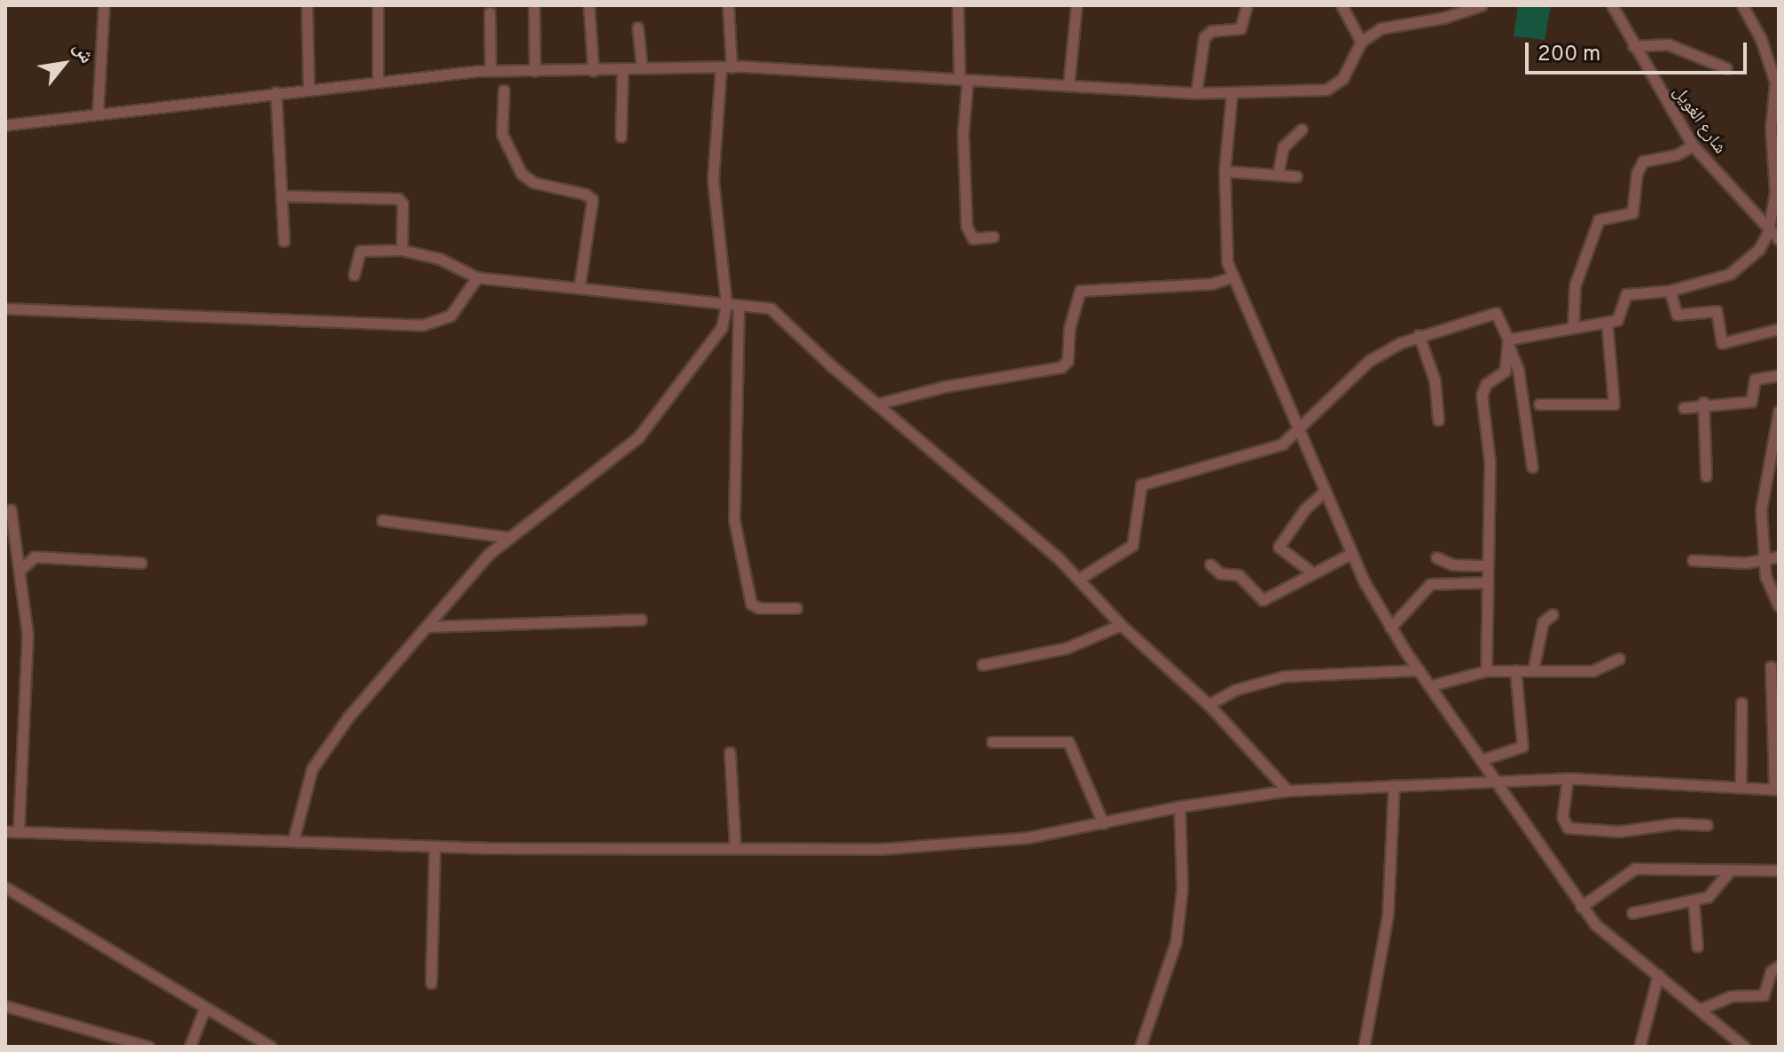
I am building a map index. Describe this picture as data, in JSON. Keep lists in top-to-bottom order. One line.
{"streets":{"street":["شارع الغويل"]},"scale_bar":"200 m","north":"top right"}
